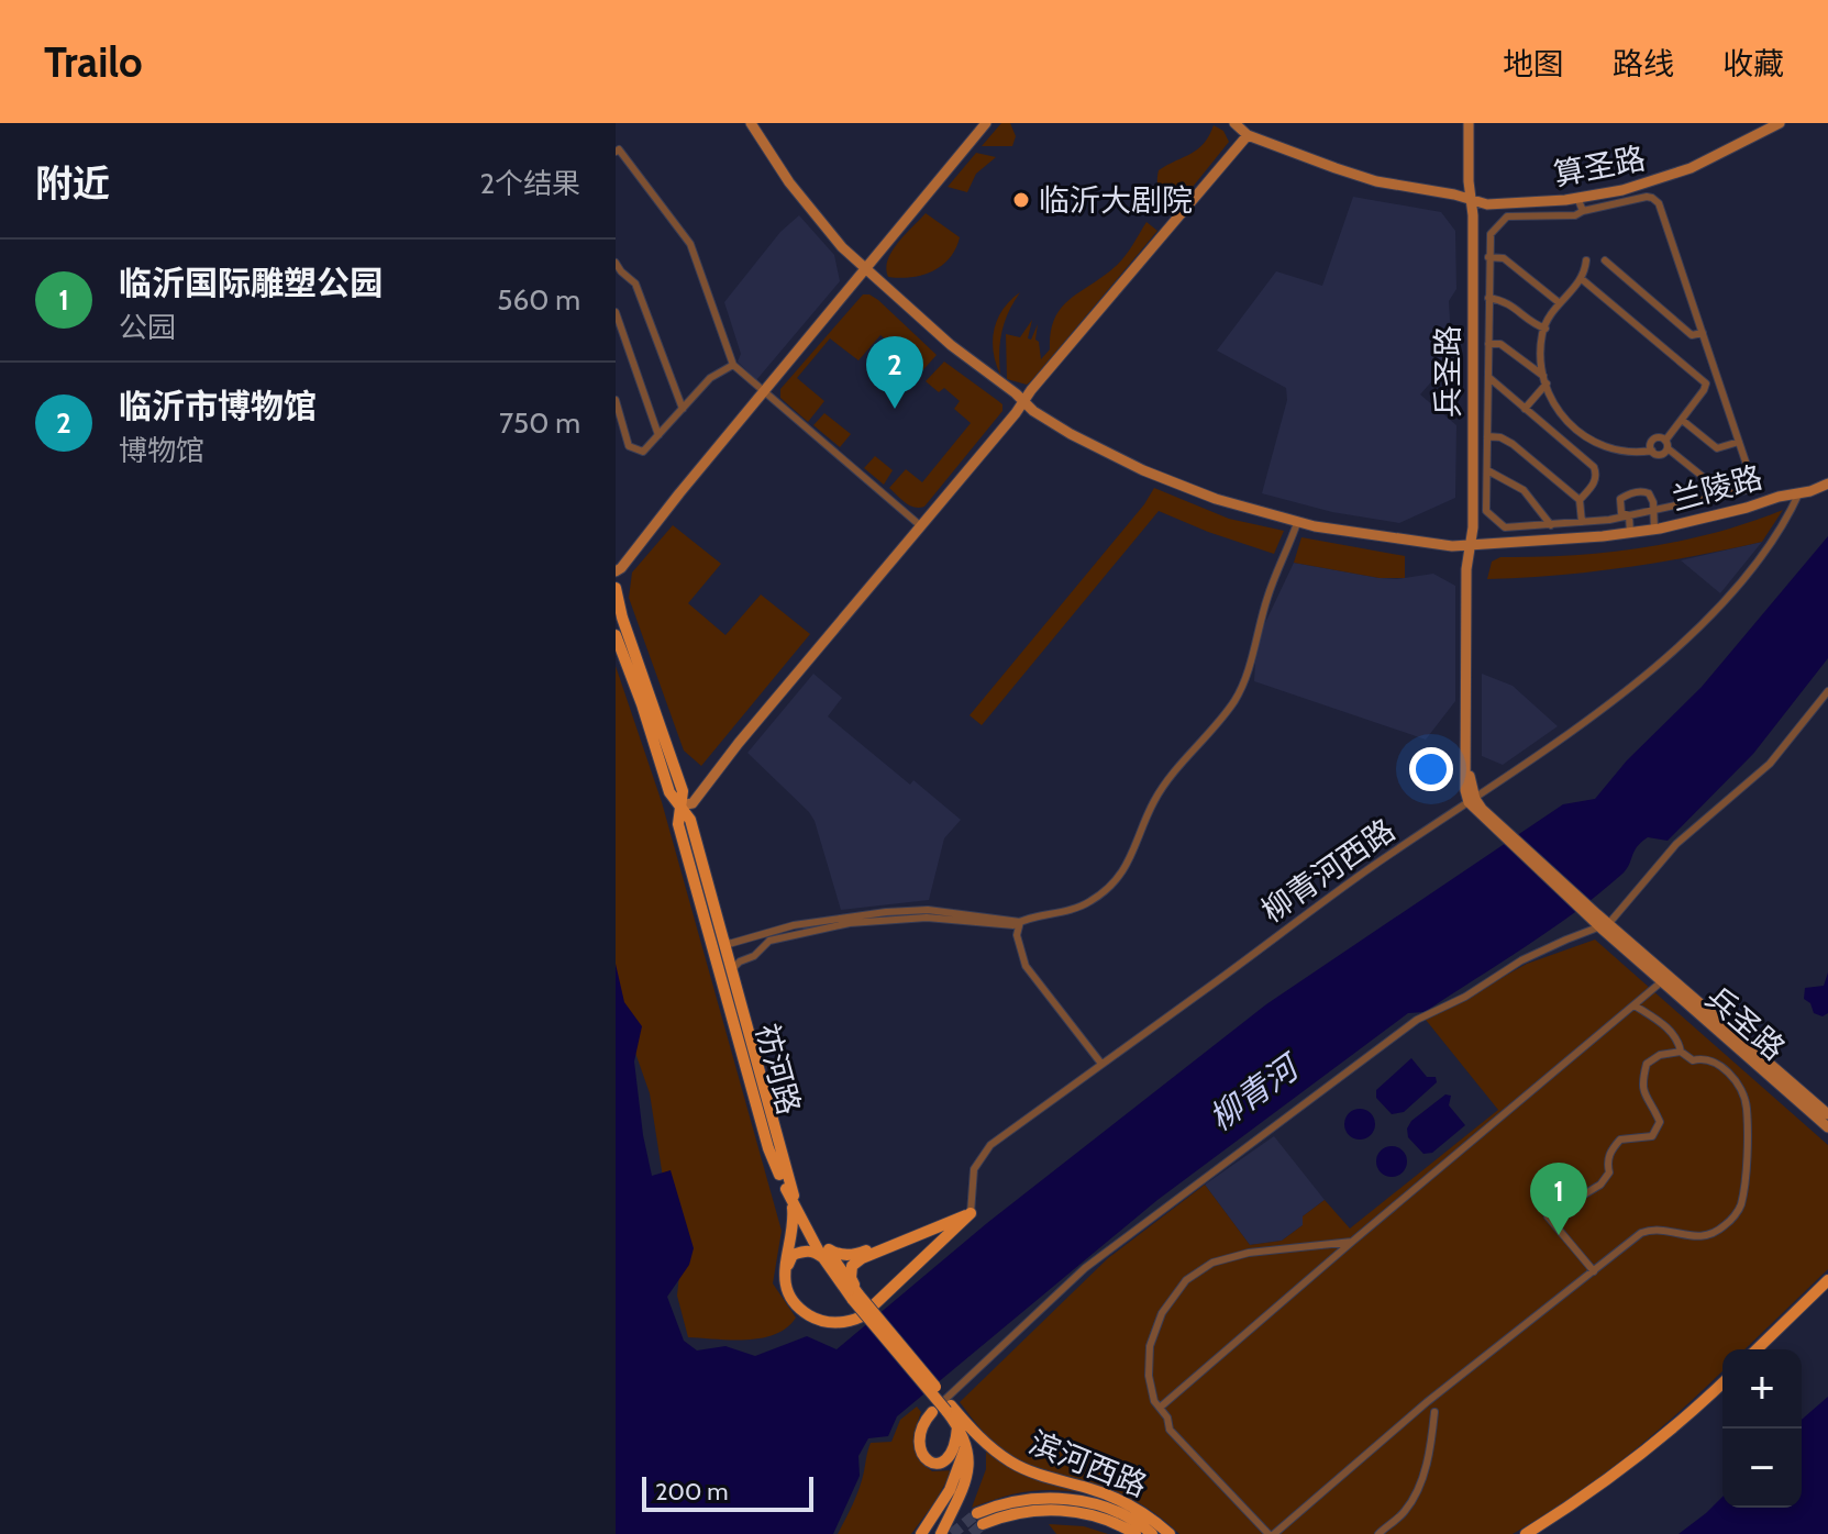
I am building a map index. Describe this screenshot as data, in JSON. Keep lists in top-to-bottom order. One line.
{"streets":{"main road":["算圣路","兵圣路","兰陵路","祊河路","滨河西路"],"street":["柳青河西路"]},"crossings":[["算圣路","兵圣路"],["兵圣路","兰陵路"],["兵圣路","柳青河西路"],["兰陵路","柳青河西路"],["祊河路","滨河西路"]],"water":["柳青河"],"places":["临沂大剧院"],"scale_bar":"200 m","page":{"header":"Trailo","nav":["地图","路线","收藏"],"heading":["附近","2个结果"],"list":[{"mark":"1","name":"临沂国际雕塑公园","note":"公园","value":"560 m"},{"mark":"2","name":"临沂市博物馆","note":"博物馆","value":"750 m"}],"pins":["2","1"],"map_buttons":["+","−"],"scale":"200 m"}}
